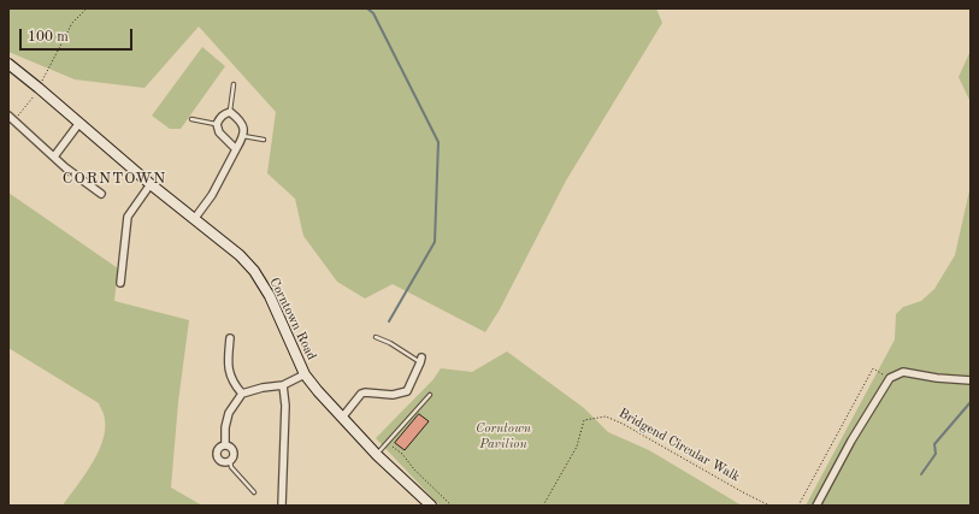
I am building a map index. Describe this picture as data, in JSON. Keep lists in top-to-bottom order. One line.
{"streets":{"main road":["Corntown Road"],"path":["Bridgend Circular Walk"]},"districts":["CORNTOWN"],"parks":["Corntown Pavilion"],"scale_bar":"100 m"}
